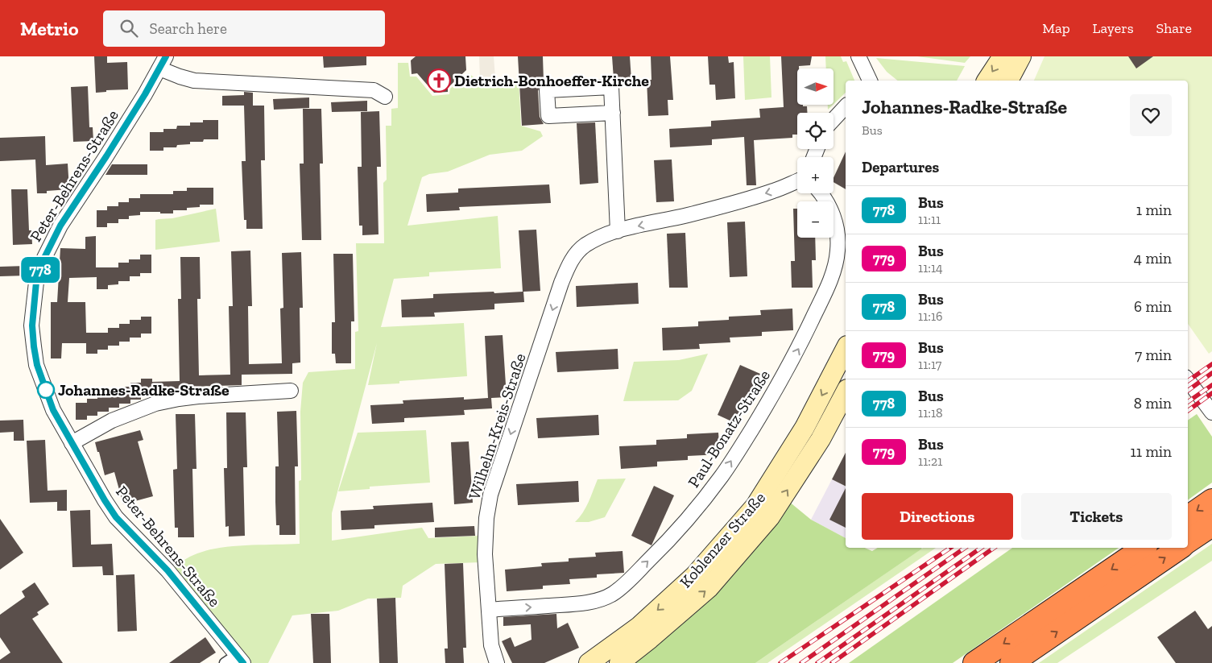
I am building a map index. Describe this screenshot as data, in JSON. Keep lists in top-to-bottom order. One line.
{"streets":{"main road":["Koblenzer Straße"],"street":["Peter-Behrens-Straße","Wilhelm-Kreis-Straße","Paul-Bonatz-Straße"]},"crossings":[["Wilhelm-Kreis-Straße","Paul-Bonatz-Straße"]],"one_way":["Wilhelm-Kreis-Straße","Paul-Bonatz-Straße"],"places":{"church":["Dietrich-Bonhoeffer-Kirche"],"other":["Johannes-Radke-Straße"]},"lines":["bus line 778"],"north":"right","page":{"header":"Metrio","search":"Search here","nav":["Map","Layers","Share"],"on_map":"778","map_buttons":["+","−"],"heading":[["Johannes-Radke-Straße","Bus"],"Departures"],"list":[{"mark":"778","name":"Bus","note":"11:11","value":"1 min"},{"mark":"779","name":"Bus","note":"11:14","value":"4 min"},{"mark":"778","name":"Bus","note":"11:16","value":"6 min"},{"mark":"779","name":"Bus","note":"11:17","value":"7 min"},{"mark":"778","name":"Bus","note":"11:18","value":"8 min"},{"mark":"779","name":"Bus","note":"11:21","value":"11 min"}],"buttons":["Directions","Tickets"]}}
